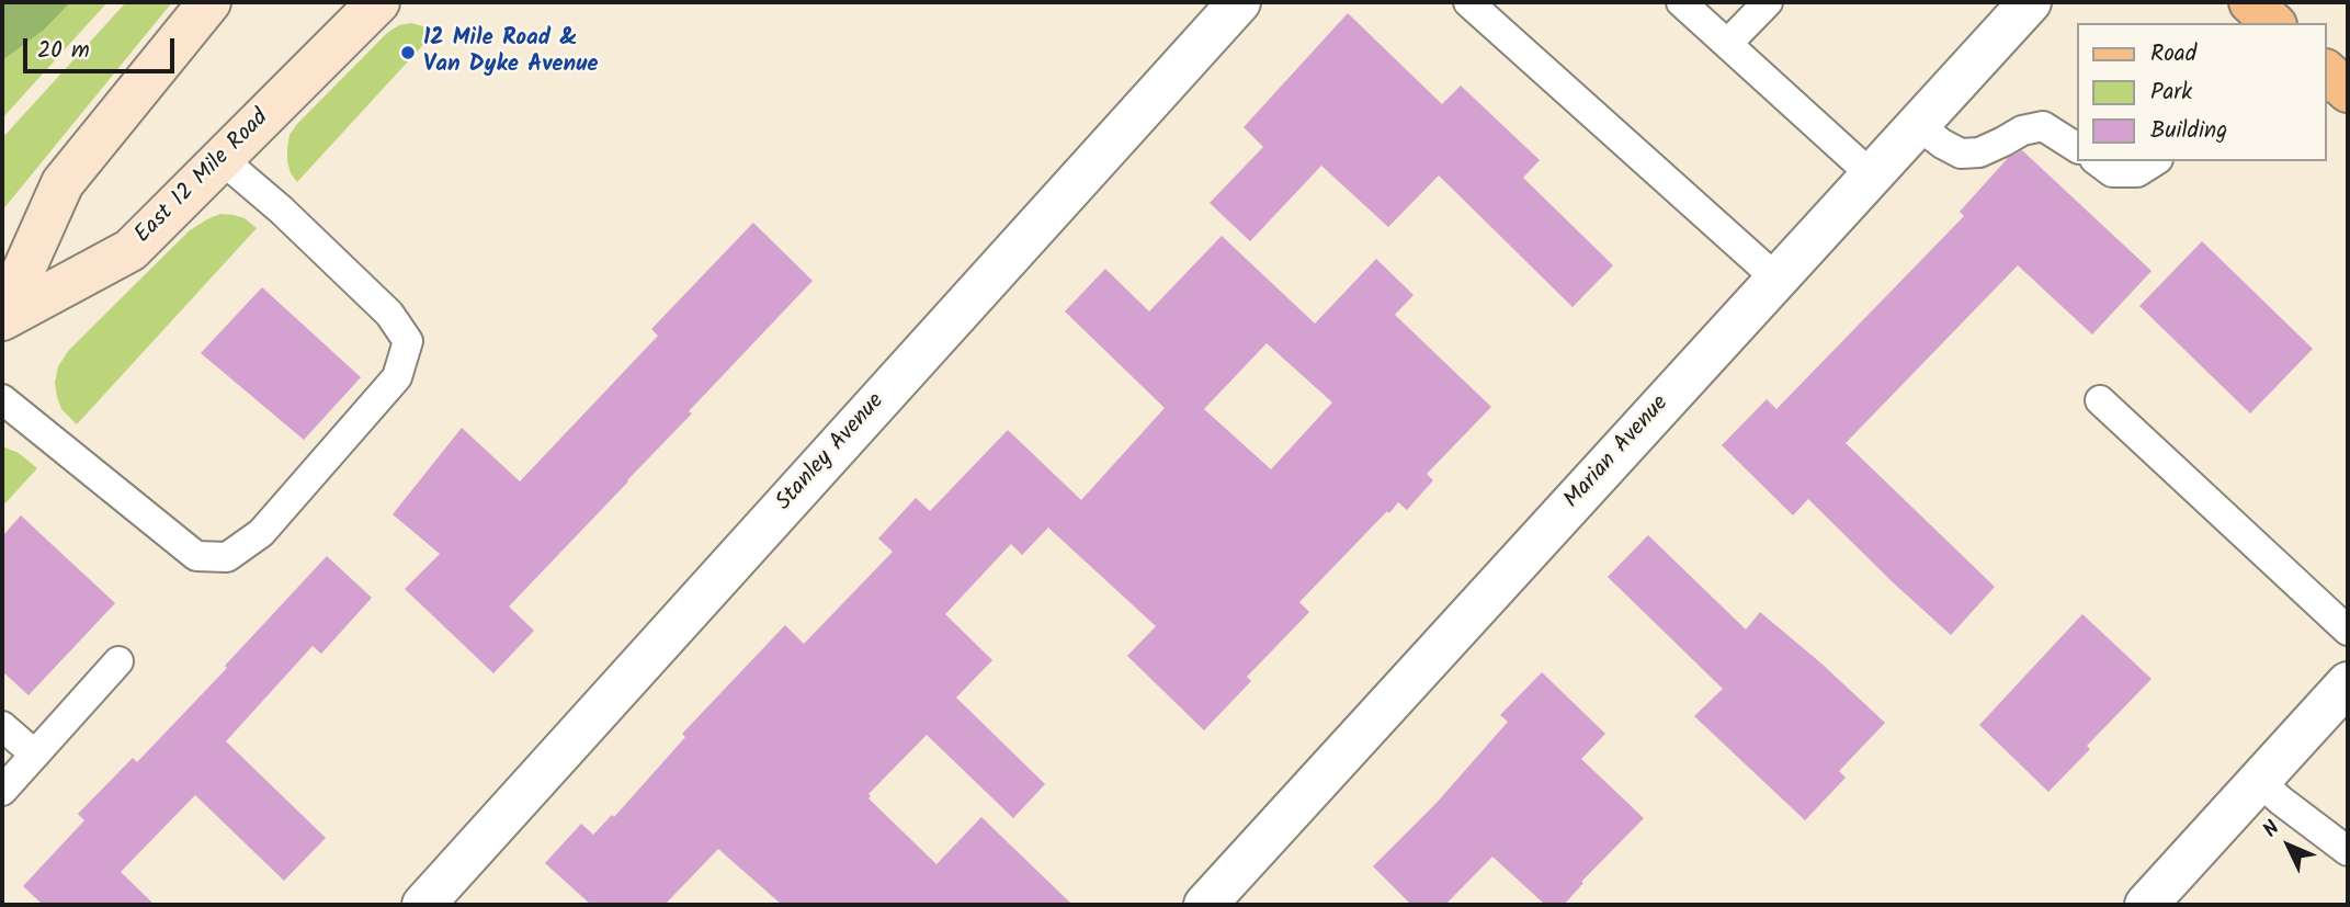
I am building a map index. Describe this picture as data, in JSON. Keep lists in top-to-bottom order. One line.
{"streets":{"main road":["East 12 Mile Road"],"street":["Stanley Avenue","Marian Avenue"]},"places":["12 Mile Road & Van Dyke Avenue"],"legend":["Road","Park","Building"],"scale_bar":"20 m","north":"top left"}
